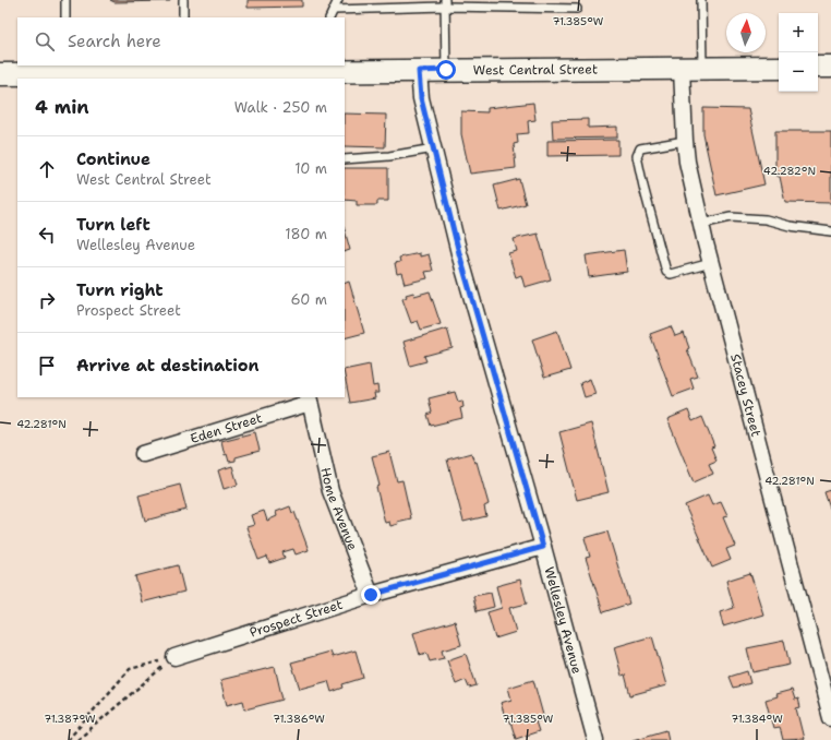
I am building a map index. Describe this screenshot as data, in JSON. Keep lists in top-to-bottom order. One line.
{"streets":{"main road":["West Central Street"],"street":["Stacey Street","Eden Street","Home Avenue","Prospect Street","Wellesley Avenue"]},"crossings":[["West Central Street","Stacey Street"],["West Central Street","Wellesley Avenue"],["Eden Street","Home Avenue"],["Home Avenue","Prospect Street"],["Prospect Street","Wellesley Avenue"]],"north":"top","page":{"map_buttons":["+","−"],"search":"Search here","heading":["4 min","Walk · 250 m"],"list":[["Continue","West Central Street","10 m"],["Turn left","Wellesley Avenue","180 m"],["Turn right","Prospect Street","60 m"],"Arrive at destination"]},"coordinates":["71.385°W","42.282°N","42.281°N","71.387°W","71.386°W","71.384°W"]}
